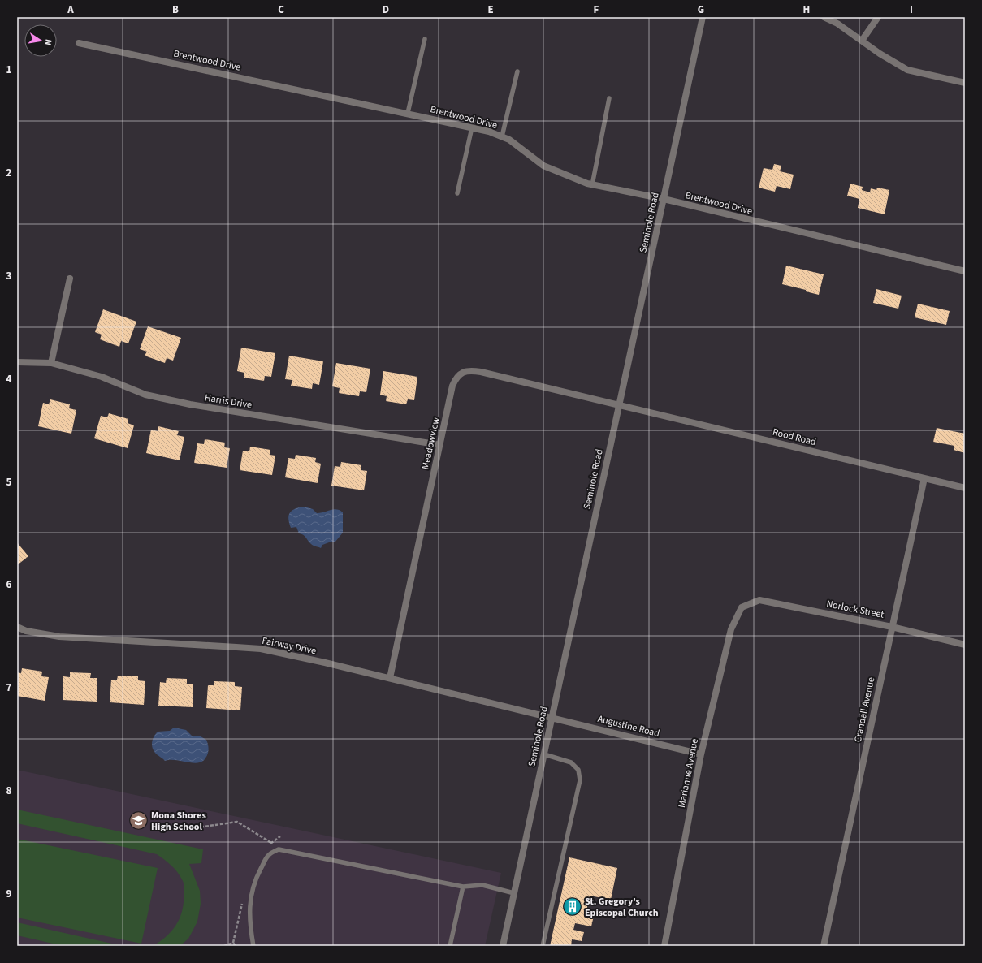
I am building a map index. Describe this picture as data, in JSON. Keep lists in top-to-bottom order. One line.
{"streets":{"street":["Brentwood Drive","Seminole Road","Harris Drive","Rood Road","Meadowview","Norlock Street","Fairway Drive","Crandall Avenue","Augustine Road","Marianne Avenue"]},"crossings":[["Brentwood Drive","Seminole Road"],["Seminole Road","Rood Road"],["Seminole Road","Meadowview"],["Seminole Road","Fairway Drive"],["Seminole Road","Augustine Road"],["Harris Drive","Meadowview"],["Rood Road","Meadowview"],["Rood Road","Crandall Avenue"],["Meadowview","Fairway Drive"],["Norlock Street","Crandall Avenue"],["Norlock Street","Marianne Avenue"],["Fairway Drive","Augustine Road"],["Augustine Road","Marianne Avenue"]],"places":{"school or university":["Mona Shores High School"],"building":["St. Gregory's Episcopal Church"]},"north":"right","grid":{"columns":["A","B","C","D","E","F","G","H","I"],"rows":["1","2","3","4","5","6","7","8","9"]}}
